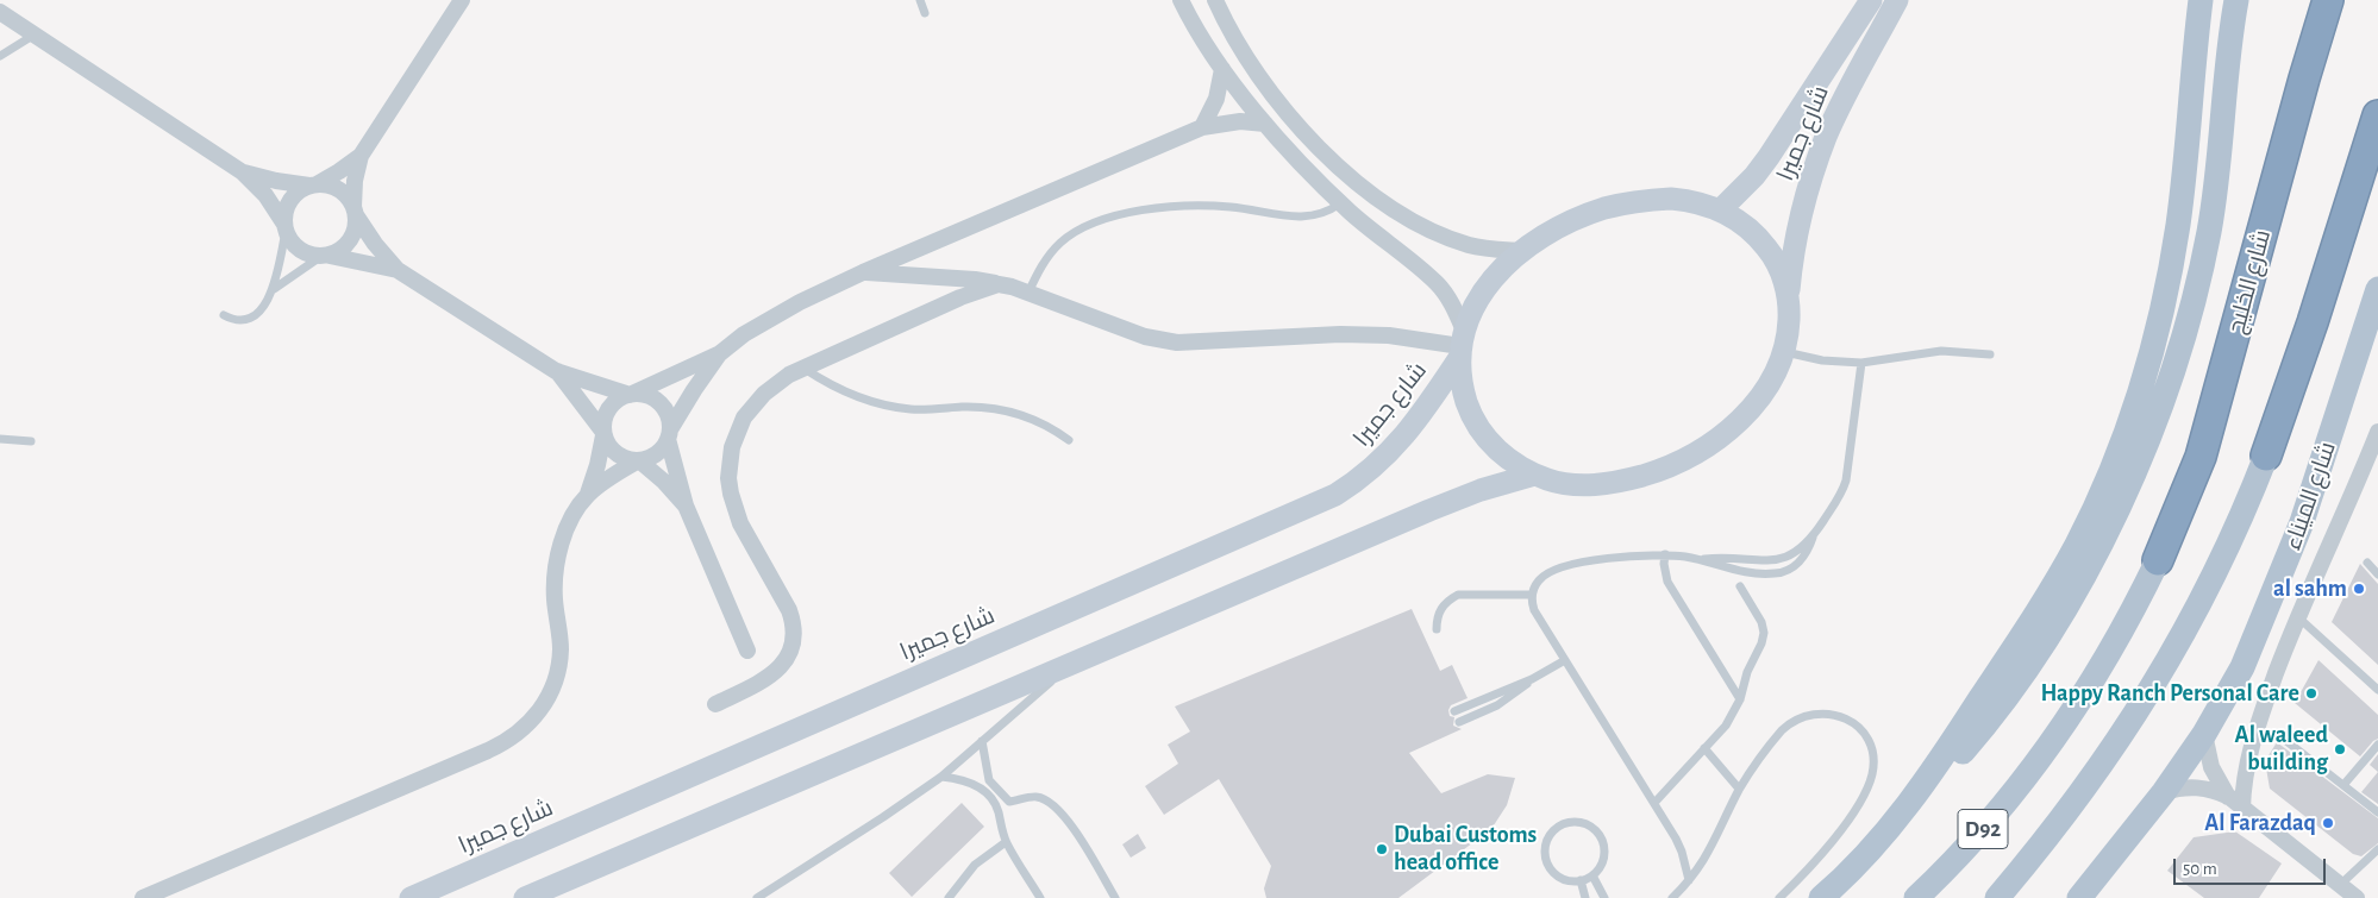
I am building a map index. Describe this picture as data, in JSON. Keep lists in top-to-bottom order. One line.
{"streets":{"highway":["شارع الخليج"],"main road":["شارع الميناء","D92"],"street":["شارع جميرا"]},"crossings":[["شارع الخليج","D92"]],"places":["al sahm","Happy Ranch Personal Care","Al waleed building","Al Farazdaq","Dubai Customs head office"],"scale_bar":"50 m"}
